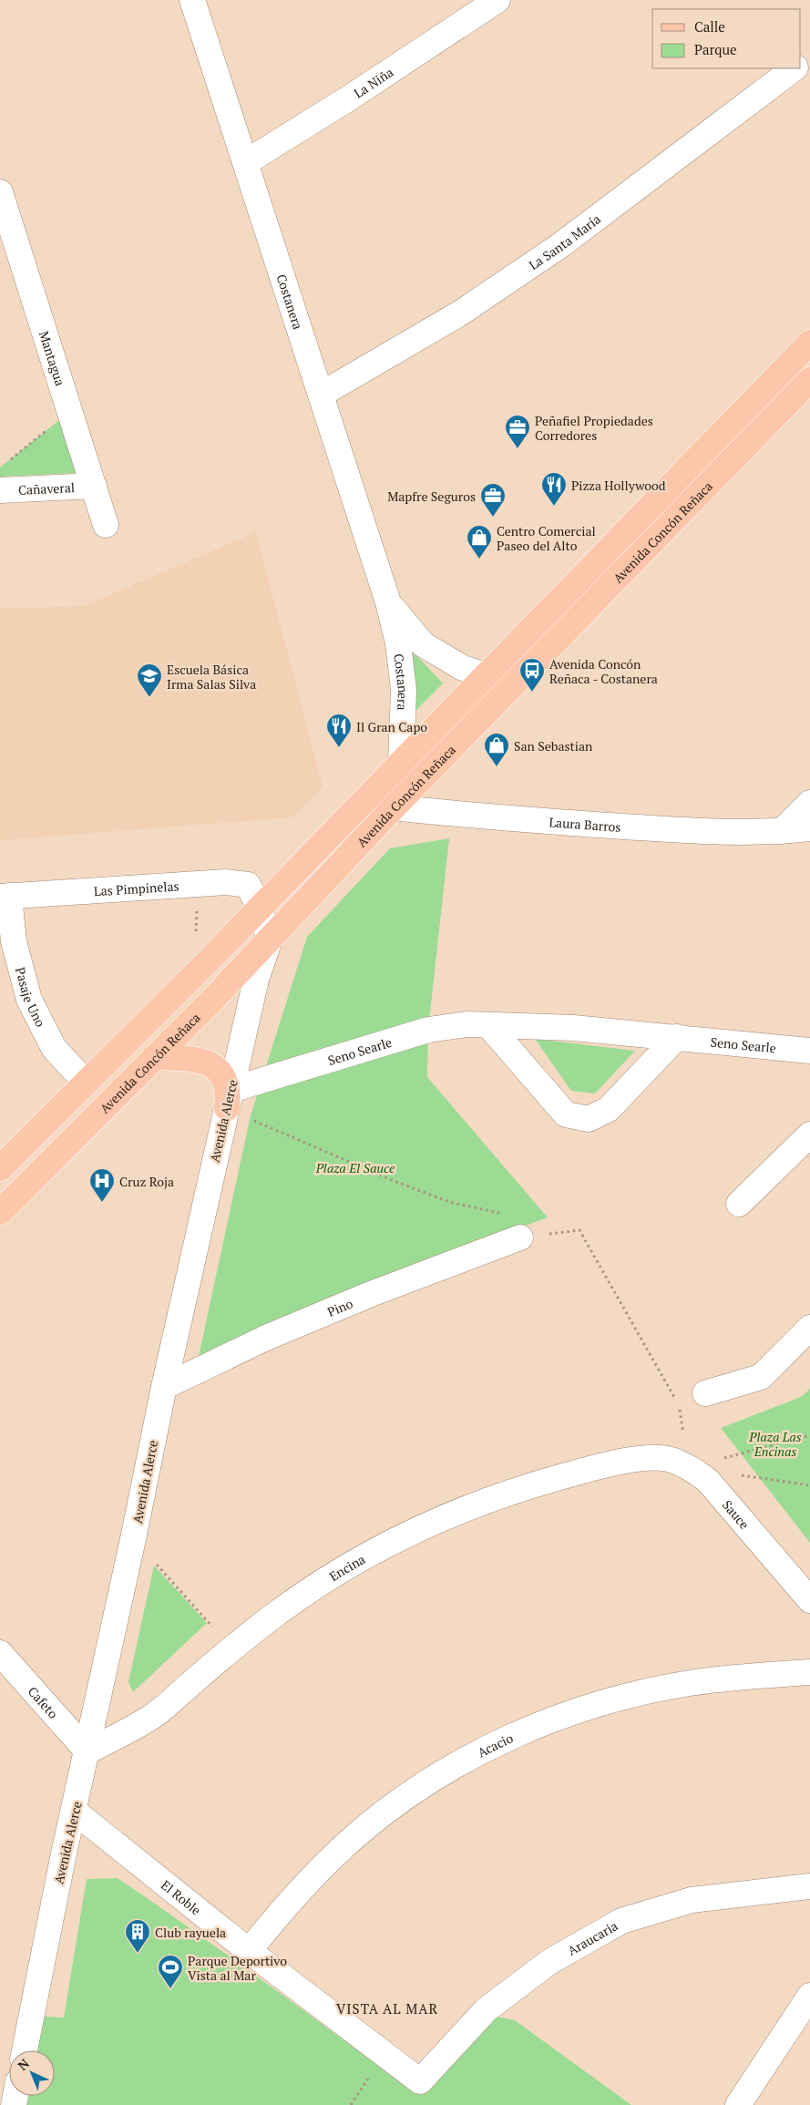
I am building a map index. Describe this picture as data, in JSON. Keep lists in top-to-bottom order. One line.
{"streets":{"main road":["Avenida Concón Reñaca"],"street":["La Niña","La Santa María","Costanera","Mantagua","Cañaveral","Laura Barros","Las Pimpinelas","Pasaje Uno","Seno Searle","Avenida Alerce","Pino","Sauce","Encina","Cafeto","Acacio","El Roble","Araucaria"]},"crossings":[["La Niña","Costanera"],["La Santa María","Costanera"],["Costanera","Avenida Concón Reñaca"],["Mantagua","Cañaveral"],["Avenida Concón Reñaca","Laura Barros"],["Avenida Concón Reñaca","Las Pimpinelas"],["Avenida Concón Reñaca","Pasaje Uno"],["Avenida Concón Reñaca","Avenida Alerce"],["Las Pimpinelas","Pasaje Uno"],["Seno Searle","Avenida Alerce"],["Avenida Alerce","Pino"],["Avenida Alerce","Encina"],["Avenida Alerce","Cafeto"],["Avenida Alerce","El Roble"],["Sauce","Encina"],["Encina","Cafeto"],["Acacio","El Roble"],["El Roble","Araucaria"]],"districts":["VISTA AL MAR"],"parks":["Plaza El Sauce","Plaza Las Encinas"],"places":{"office":["Peñafiel Propiedades Corredores","Mapfre Seguros"],"restaurant":["Pizza Hollywood","Il Gran Capo"],"shop":["Centro Comercial Paseo del Alto","San Sebastian"],"bus stop":["Avenida Concón Reñaca - Costanera"],"school or university":["Escuela Básica Irma Salas Silva"],"hospital":["Cruz Roja"],"building":["Club rayuela"],"sports":["Parque Deportivo Vista al Mar"]},"legend":["Calle","Parque"],"north":"top left"}
